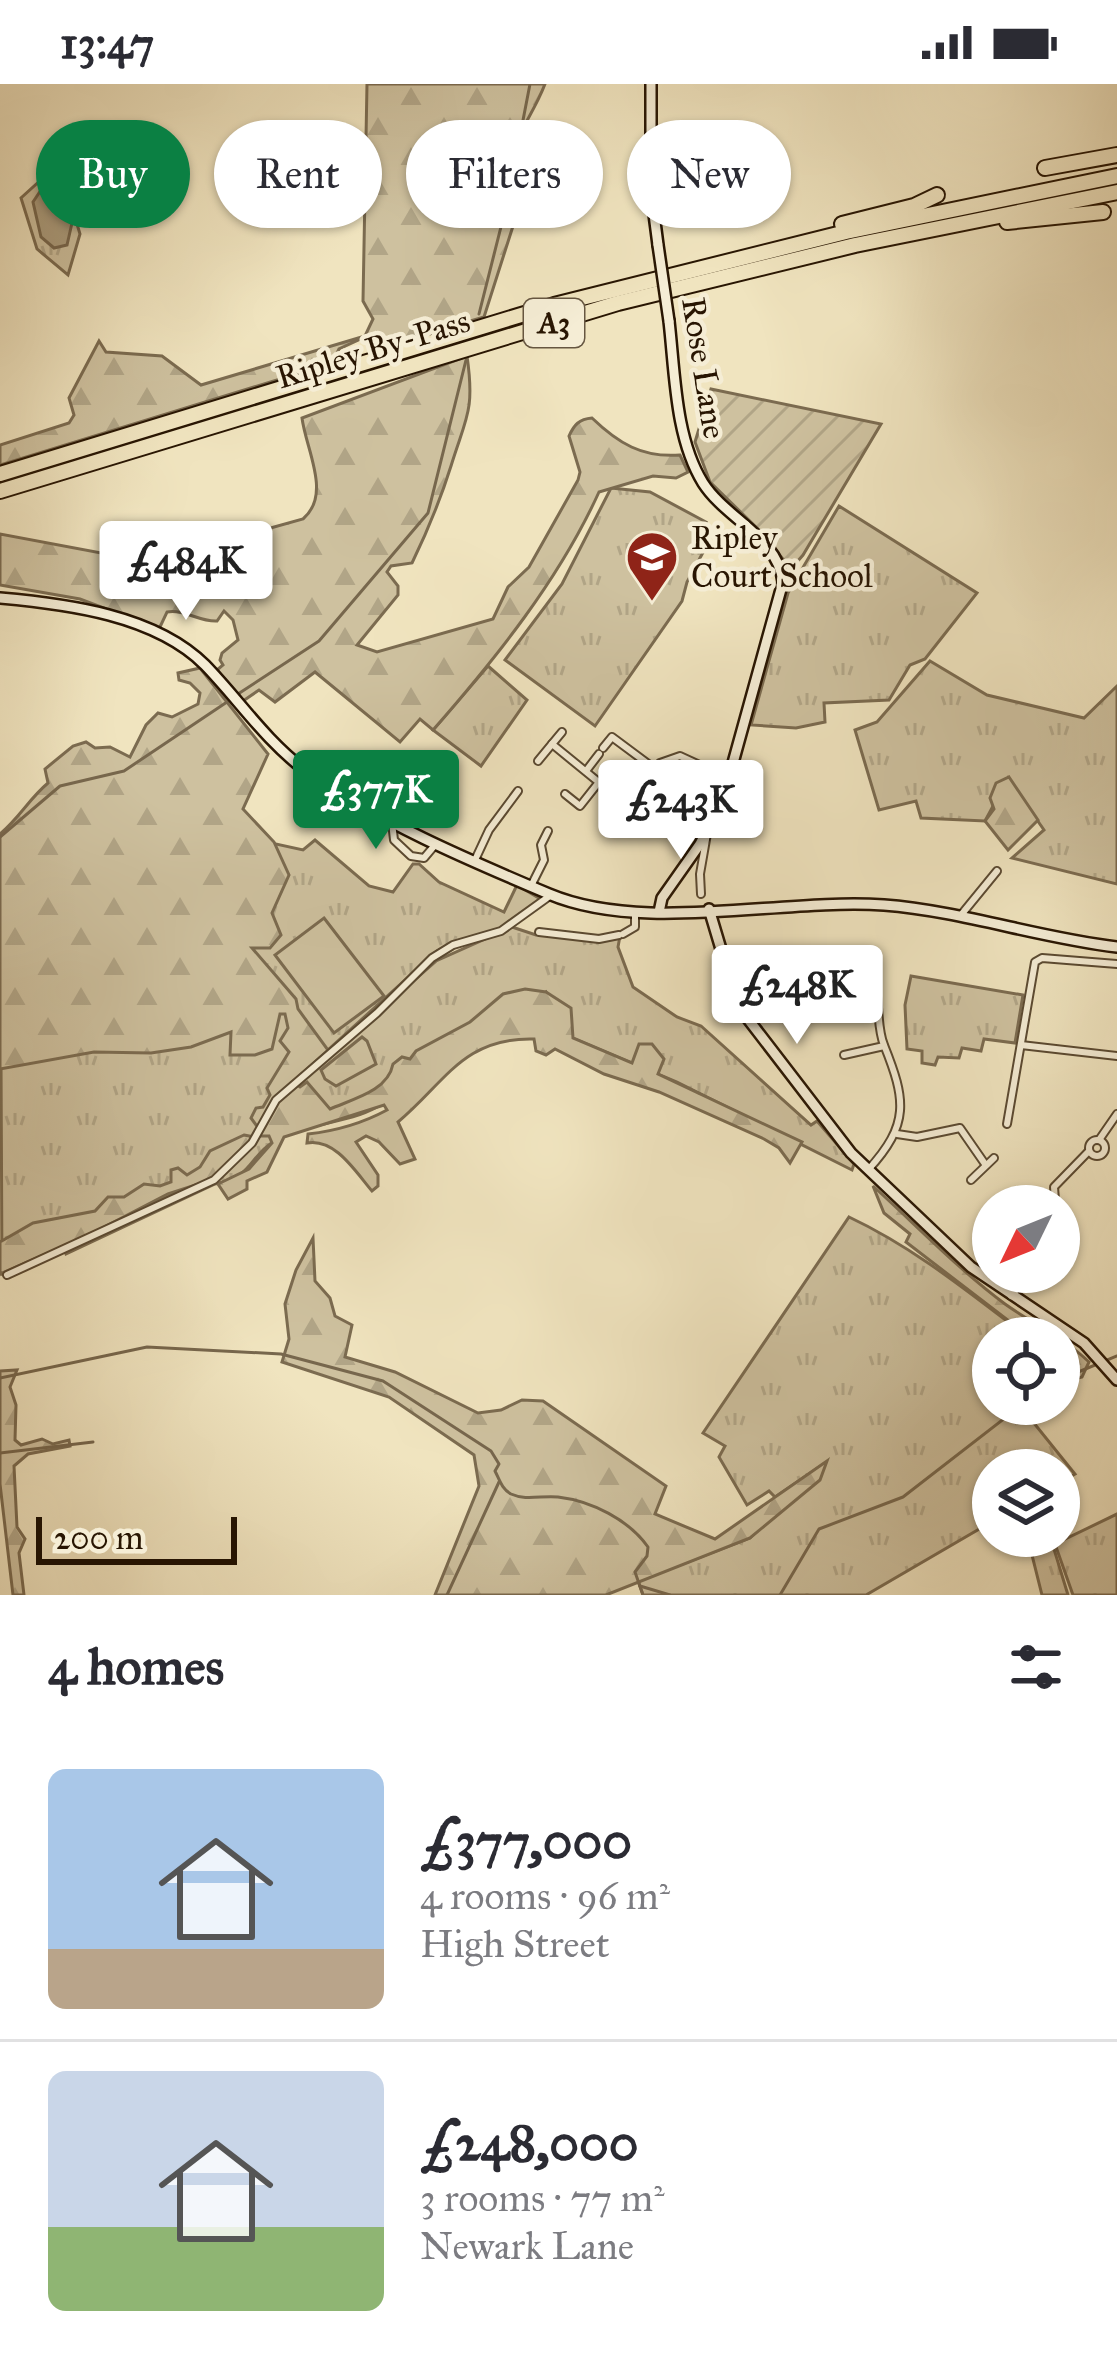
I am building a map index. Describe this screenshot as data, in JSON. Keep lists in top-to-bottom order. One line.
{"streets":{"highway":["A3","Ripley By-Pass"],"main road":["Rose Lane"]},"places":{"school or university":["Ripley Court School"]},"scale_bar":"200 m","north":"bottom left","page":{"status":"13:47","chip":["Buy","Rent","Filters","New"],"price":["£484K","£377K","£243K","£248K"],"scale":"200 m","heading":"4 homes","list":[{"name":"£377,000","note":"4 rooms · 96 m² · High Street"},{"name":"£248,000","note":"3 rooms · 77 m² · Newark Lane"}]}}
